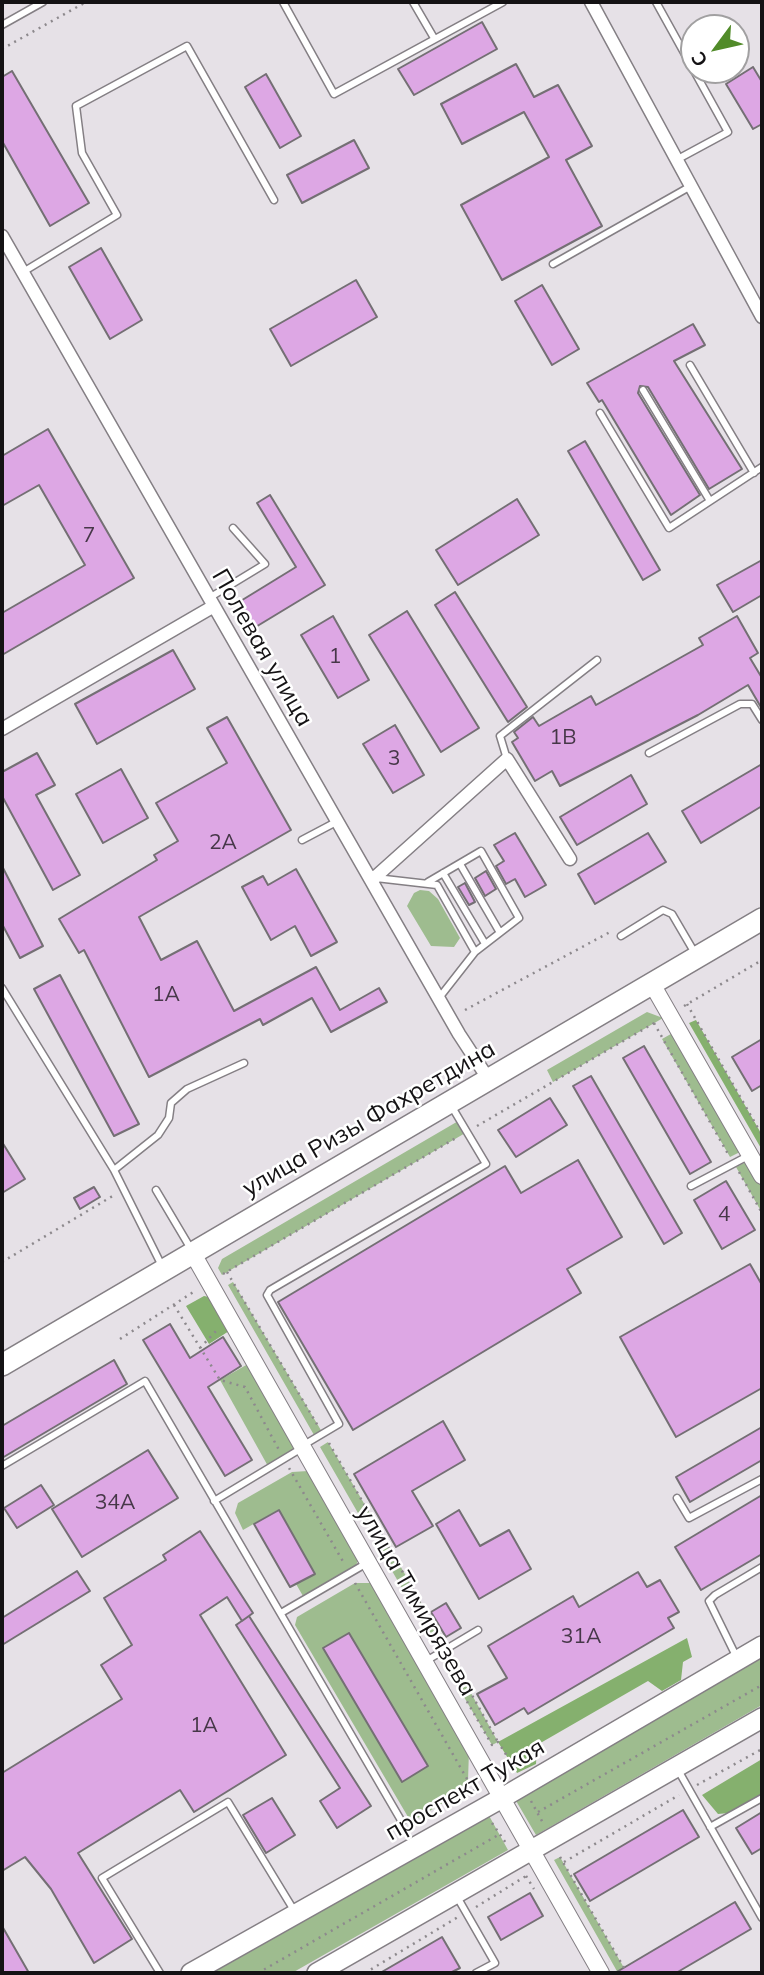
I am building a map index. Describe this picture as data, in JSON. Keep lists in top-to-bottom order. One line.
{"streets":{"main road":["улица Ризы Фахретдина","проспект Тукая"],"street":["Полевая улица","улица Тимирязева"]},"crossings":[["Полевая улица","улица Ризы Фахретдина"],["улица Ризы Фахретдина","улица Тимирязева"],["улица Тимирязева","проспект Тукая"]],"house_numbers":["7","1","1В","3","2А","1А","4","34А","31А","1А"],"north":"bottom left"}
